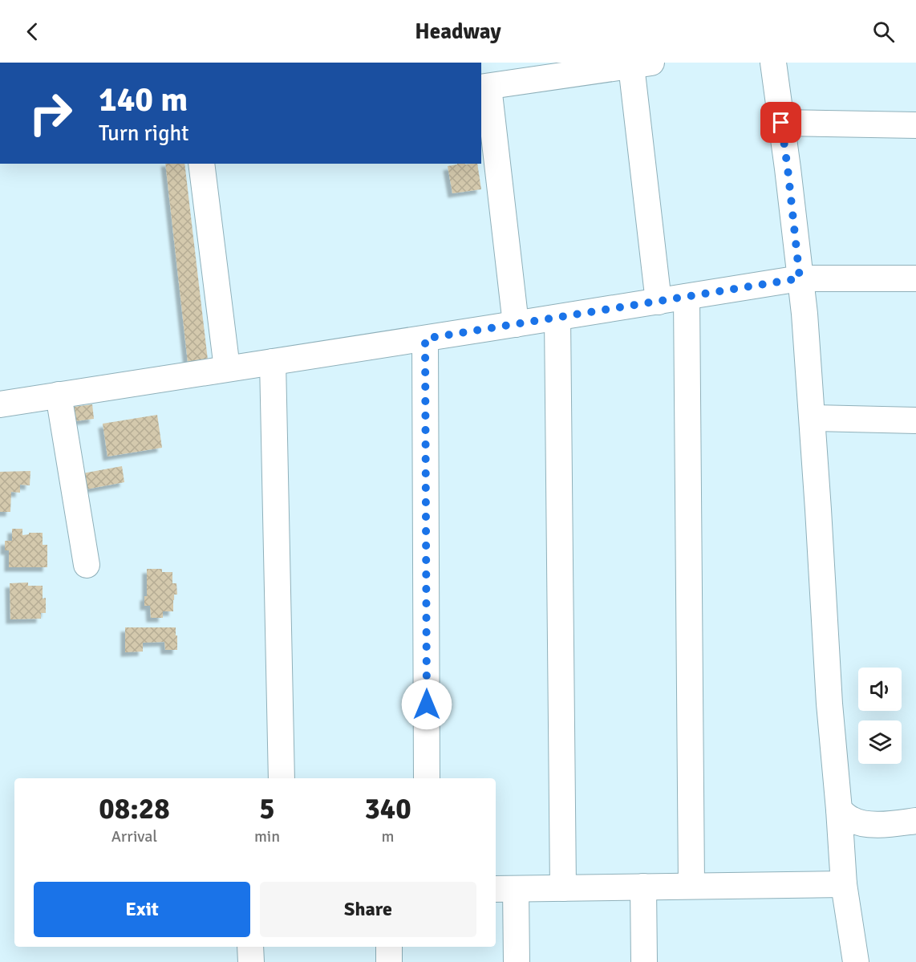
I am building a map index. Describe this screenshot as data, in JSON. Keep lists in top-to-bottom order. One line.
{"page":{"header":"Headway","turn":["140 m","Turn right"],"eta":["08:28","Arrival","5","min","340","m"],"buttons":["Exit","Share"]}}
